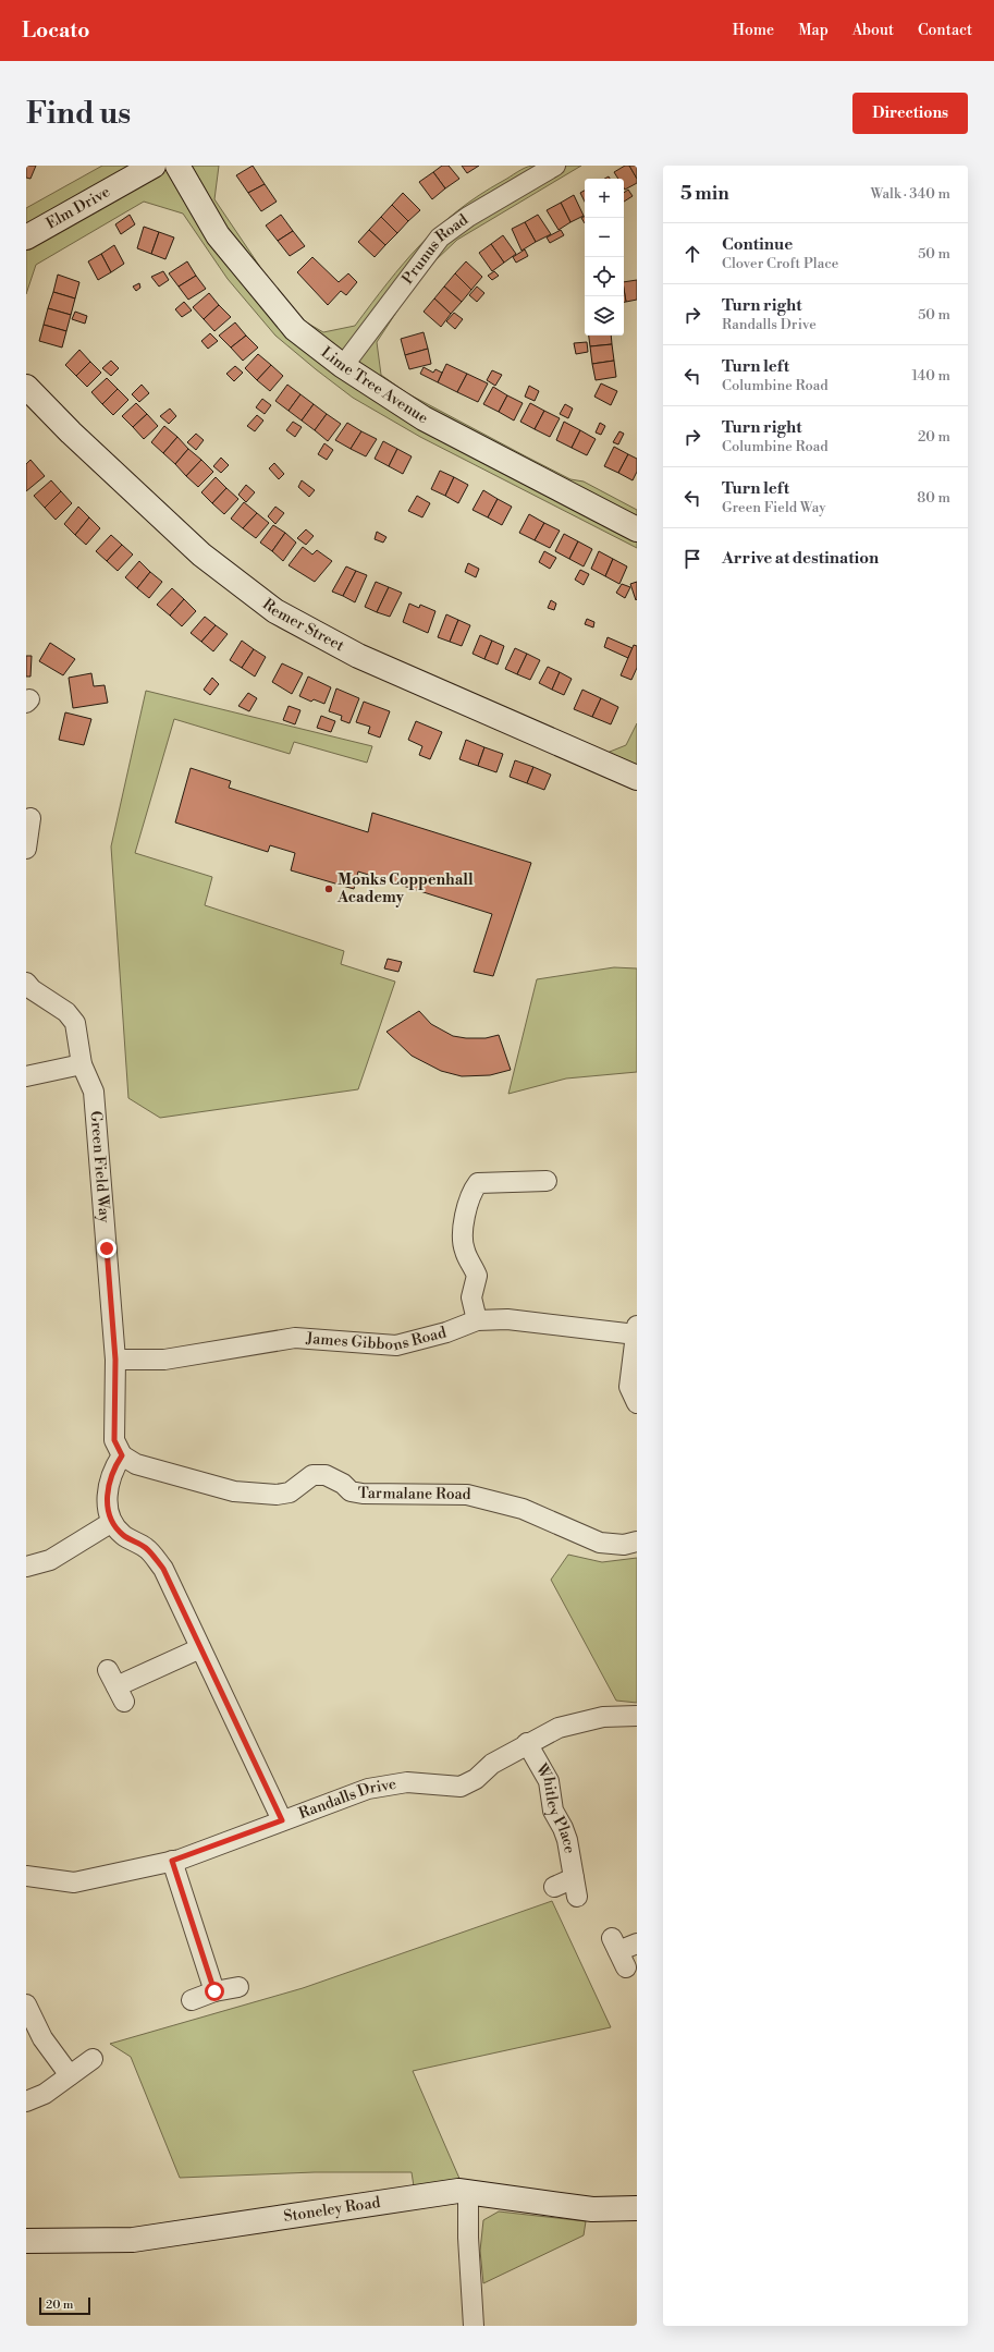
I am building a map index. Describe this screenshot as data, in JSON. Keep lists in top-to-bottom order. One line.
{"streets":{"street":["Elm Drive","Prunus Road","Lime Tree Avenue","Remer Street","Green Field Way","James Gibbons Road","Tarmalane Road","Randalls Drive","Whitley Place","Stoneley Road"]},"crossings":[["Prunus Road","Lime Tree Avenue"],["Green Field Way","James Gibbons Road"],["Green Field Way","Tarmalane Road"],["Randalls Drive","Whitley Place"]],"places":["Monks Coppenhall Academy"],"scale_bar":"20 m","page":{"header":"Locato","nav":["Home","Map","About","Contact"],"buttons":"Directions","title":"Find us","heading":["5 min","Walk · 340 m"],"map_buttons":["+","−"],"list":[["Continue","Clover Croft Place","50 m"],["Turn right","Randalls Drive","50 m"],["Turn left","Columbine Road","140 m"],["Turn right","Columbine Road","20 m"],["Turn left","Green Field Way","80 m"],"Arrive at destination"],"scale":"20 m"}}
